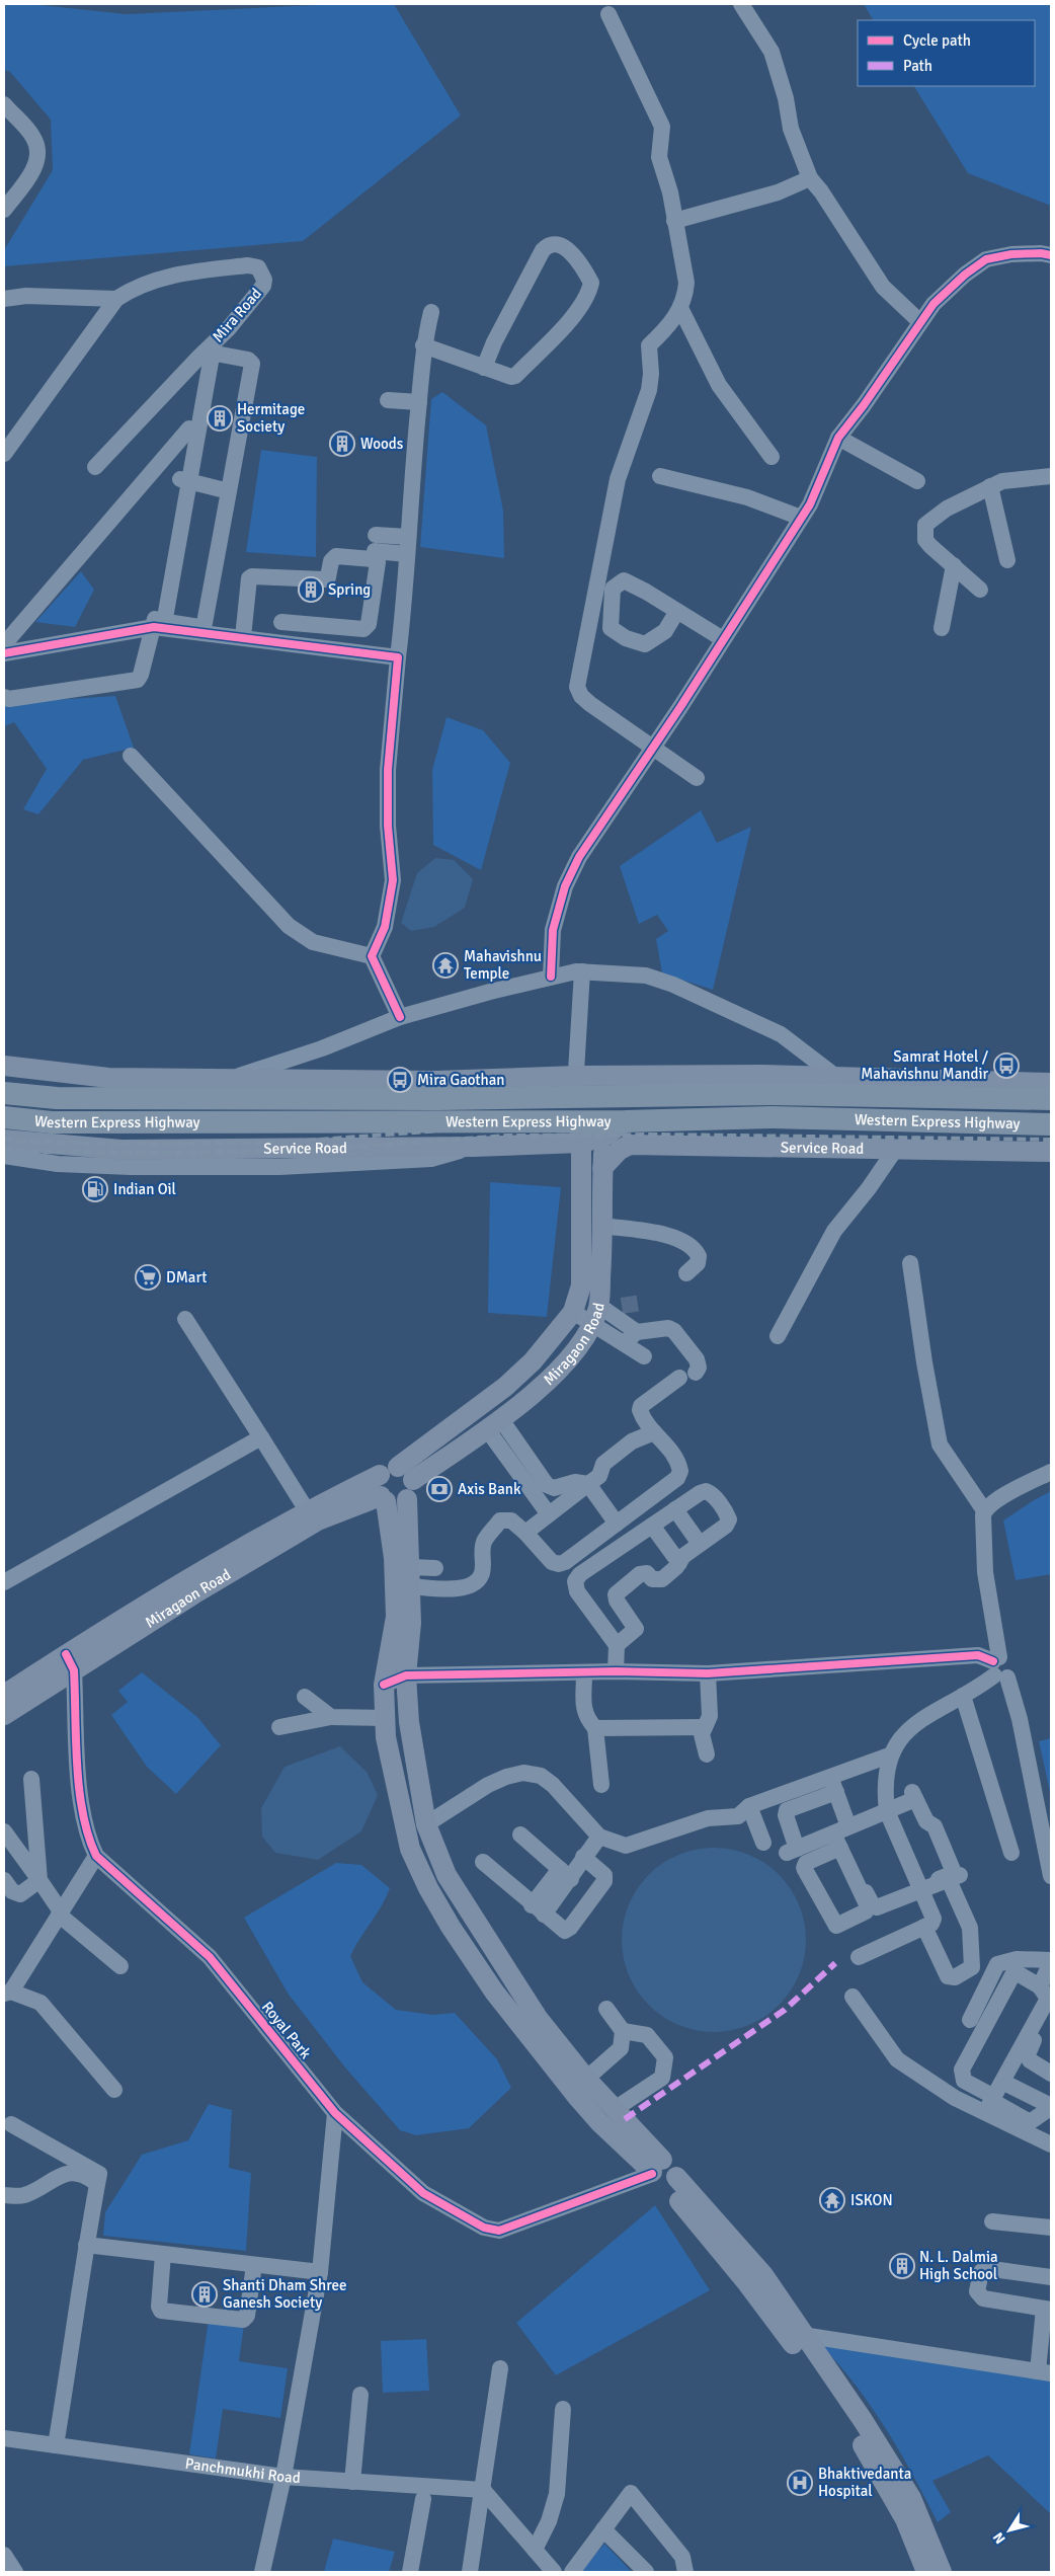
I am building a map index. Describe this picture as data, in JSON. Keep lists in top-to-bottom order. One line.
{"streets":{"highway":["Western Express Highway"],"main road":["Service Road","Miragaon Road"],"street":["Mira Road","Royal Park","Panchmukhi Road"]},"crossings":[["Western Express Highway","Miragaon Road"],["Service Road","Miragaon Road"],["Miragaon Road","Royal Park"]],"places":{"building":["Hermitage Society","Woods","Spring","N. L. Dalmia High School","Shanti Dham Shree Ganesh Society"],"temple":["Mahavishnu Temple","ISKON"],"bus stop":["Samrat Hotel / Mahavishnu Mandir","Mira Gaothan"],"fuel station":["Indian Oil"],"supermarket":["DMart"],"bank":["Axis Bank"],"hospital":["Bhaktivedanta Hospital"]},"legend":["Cycle path","Path"],"north":"bottom left"}
